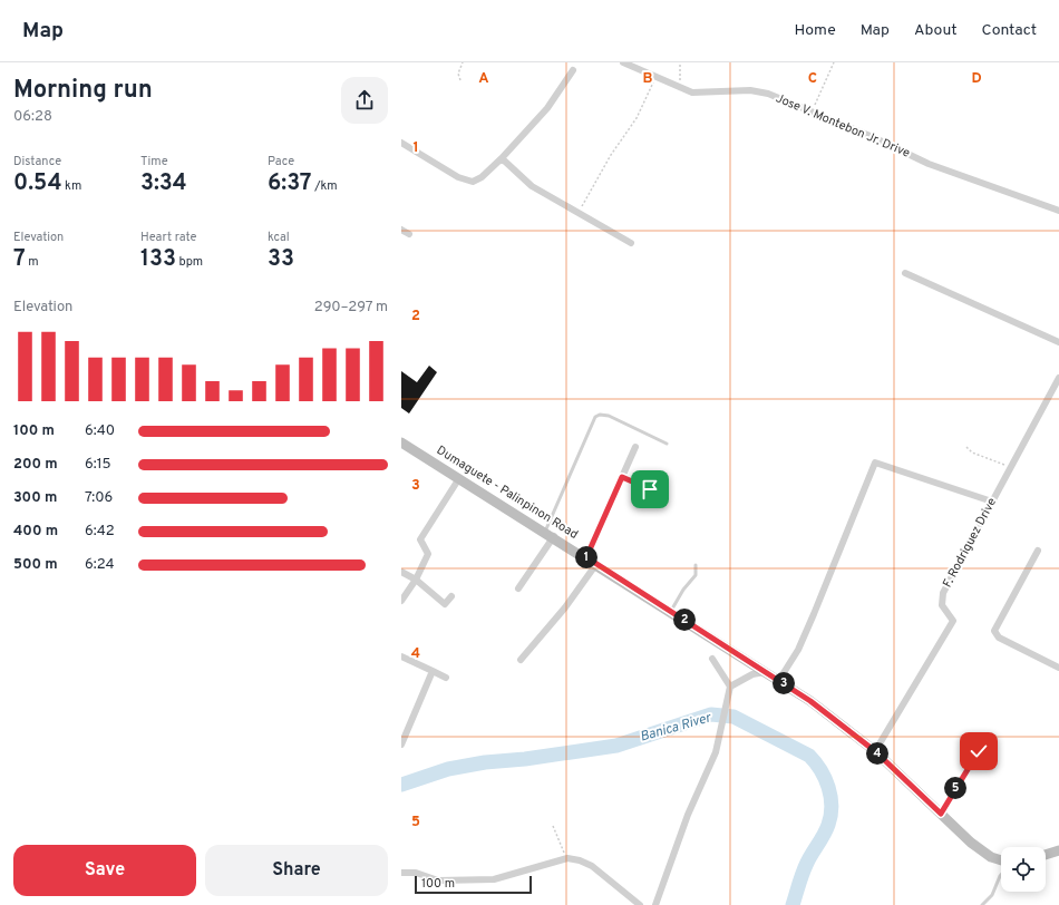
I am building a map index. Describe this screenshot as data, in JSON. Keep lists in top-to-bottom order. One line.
{"streets":{"main road":["Dumaguete - Palinpinon Road"],"street":["Jose V. Montebon Jr. Drive","F. Rodriguez Drive"]},"crossings":[["Dumaguete - Palinpinon Road","F. Rodriguez Drive"]],"water":["Banica River"],"scale_bar":"100 m","page":{"header":"Map","nav":["Home","Map","About","Contact"],"heading":["Morning run","06:28"],"stats":[["Distance","0.54 km"],["Time","3:34"],["Pace","6:37 /km"],["Elevation","7 m"],["Heart rate","133 bpm"],["kcal","33"]],"chart":["Elevation","290–297 m"],"list":[{"name":"100 m","note":"6:40"},{"name":"200 m","note":"6:15"},{"name":"300 m","note":"7:06"},{"name":"400 m","note":"6:42"},{"name":"500 m","note":"6:24"}],"pins":["1","2","3","4","5"],"buttons":["Save","Share"],"scale":"100 m"},"grid":{"columns":["A","B","C","D"],"rows":["1","2","3","4","5"]}}
